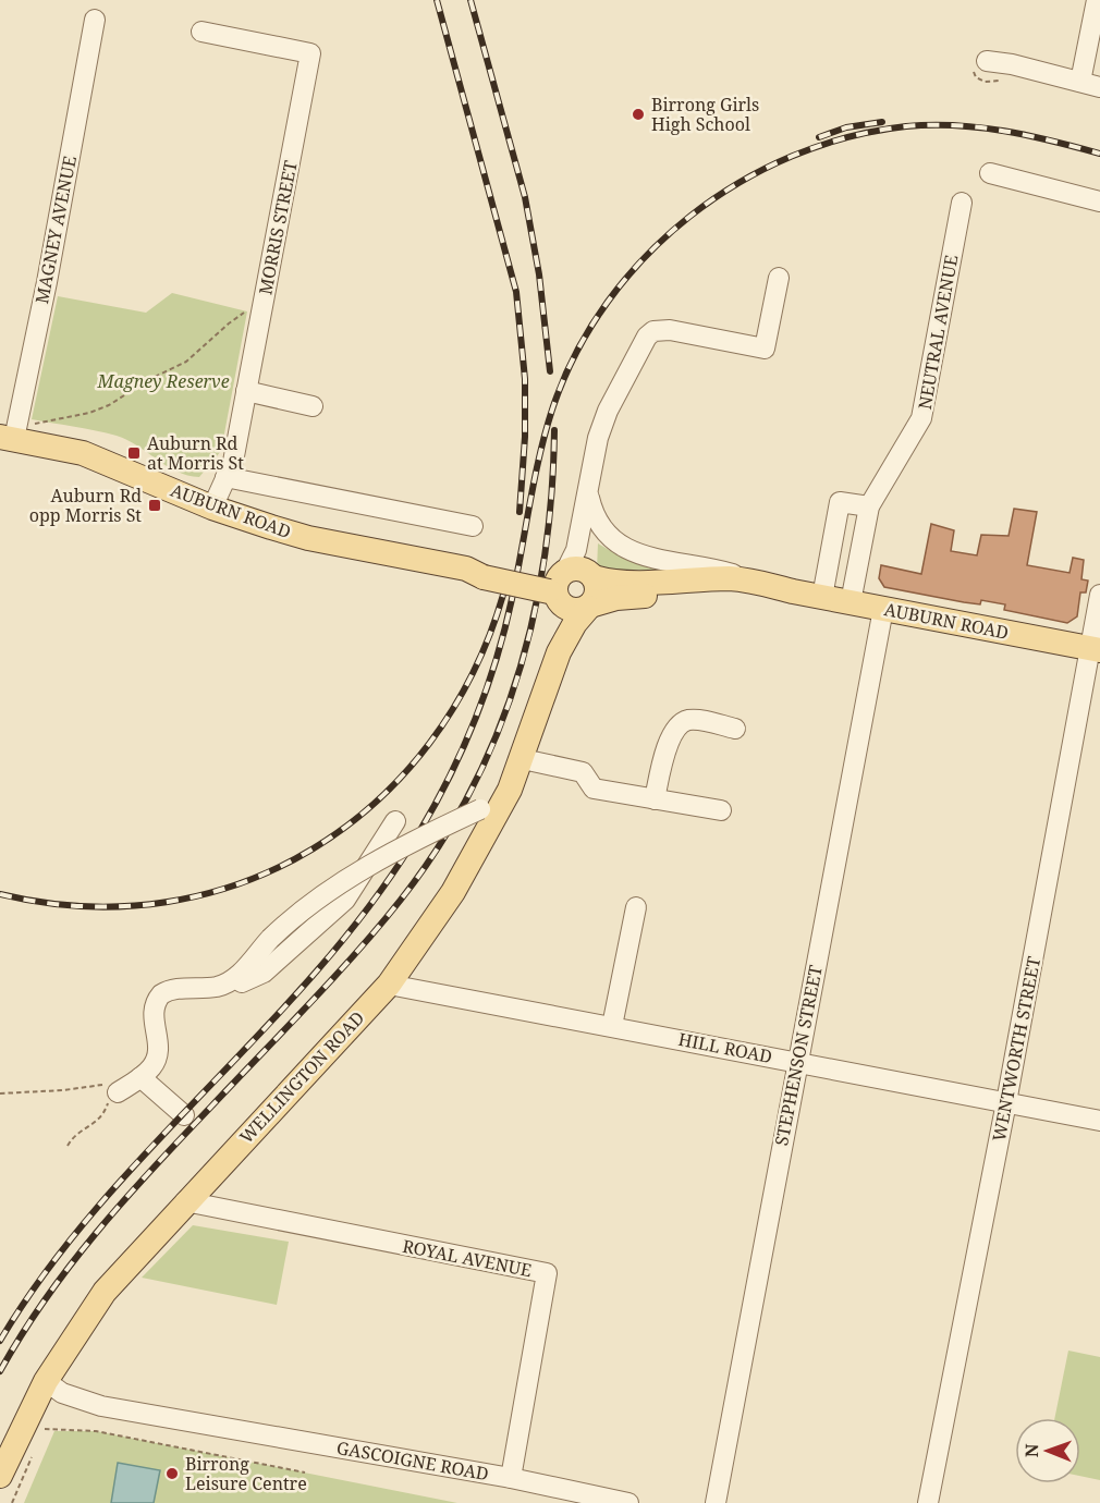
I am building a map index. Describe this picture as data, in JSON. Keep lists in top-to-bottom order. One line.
{"streets":{"main road":["AUBURN ROAD","WELLINGTON ROAD"],"street":["MORRIS STREET","MAGNEY AVENUE","NEUTRAL AVENUE","HILL ROAD","WENTWORTH STREET","STEPHENSON STREET","ROYAL AVENUE","GASCOIGNE ROAD"]},"crossings":[["MORRIS STREET","AUBURN ROAD"],["MAGNEY AVENUE","AUBURN ROAD"],["NEUTRAL AVENUE","AUBURN ROAD"],["AUBURN ROAD","WENTWORTH STREET"],["AUBURN ROAD","STEPHENSON STREET"],["AUBURN ROAD","WELLINGTON ROAD"],["HILL ROAD","WENTWORTH STREET"],["HILL ROAD","STEPHENSON STREET"],["HILL ROAD","WELLINGTON ROAD"],["WELLINGTON ROAD","ROYAL AVENUE"],["WELLINGTON ROAD","GASCOIGNE ROAD"],["ROYAL AVENUE","GASCOIGNE ROAD"]],"parks":["Magney Reserve"],"places":{"other":["Birrong Girls High School","Birrong Leisure Centre"],"transit":["Auburn Rd at Morris St","Auburn Rd opp Morris St"]},"north":"left"}
